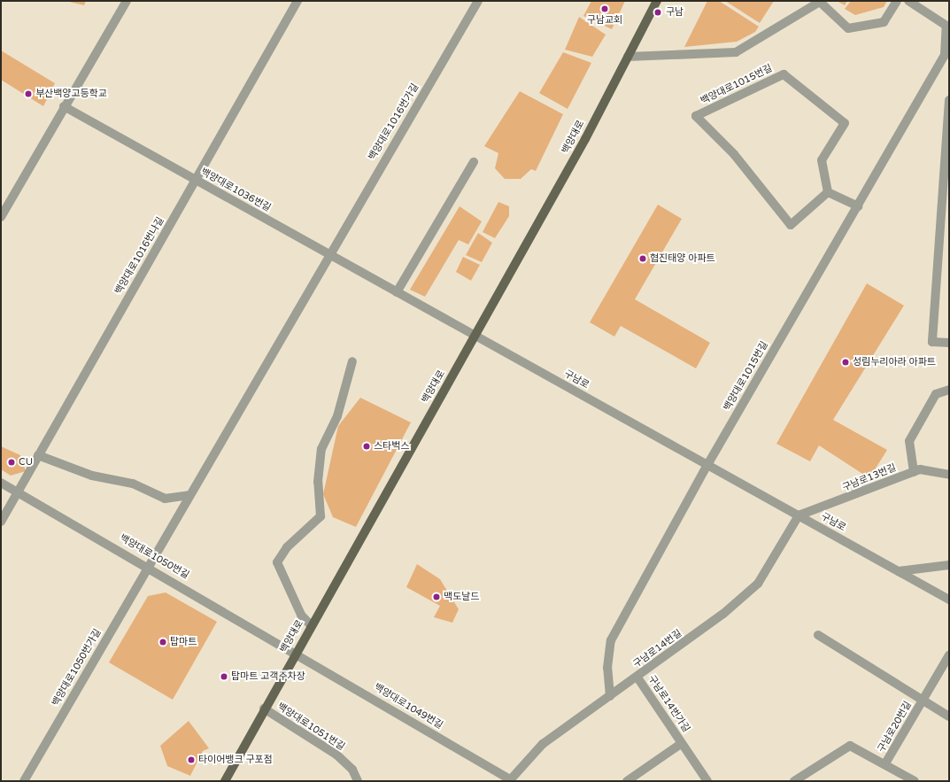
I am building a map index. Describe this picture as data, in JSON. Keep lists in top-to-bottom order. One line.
{"streets":{"main road":["백양대로"],"street":["백양대로1015번길","백양대로1016번가길","백양대로1036번길","백양대로1016번나길","구남로","구남로13번길","백양대로1050번길","구남로14번길","백양대로1050번가길","구남로14번가길","백양대로1049번길","백양대로1051번길","구남로20번길"]},"crossings":[["백양대로1015번길","구남로"],["백양대로1016번가길","백양대로1036번길"],["백양대로1016번가길","백양대로1050번가길"],["백양대로","백양대로1036번길"],["백양대로","백양대로1050번길"],["백양대로","백양대로1049번길"],["백양대로","백양대로1051번길"],["백양대로1036번길","백양대로1016번나길"],["백양대로1036번길","구남로"],["백양대로1016번나길","백양대로1050번길"],["구남로","구남로13번길"],["구남로","구남로14번길"],["구남로13번길","구남로14번길"],["백양대로1050번길","백양대로1050번가길"],["백양대로1050번길","백양대로1049번길"],["구남로14번길","구남로14번가길"],["구남로14번길","백양대로1049번길"]],"places":["구남교회","구남","부산백양고등학교","협진태양 아파트","성림누리아라 아파트","스타벅스","CU","맥도날드","탑마트","탑마트 고객주차장","타이어뱅크 구포점"]}
